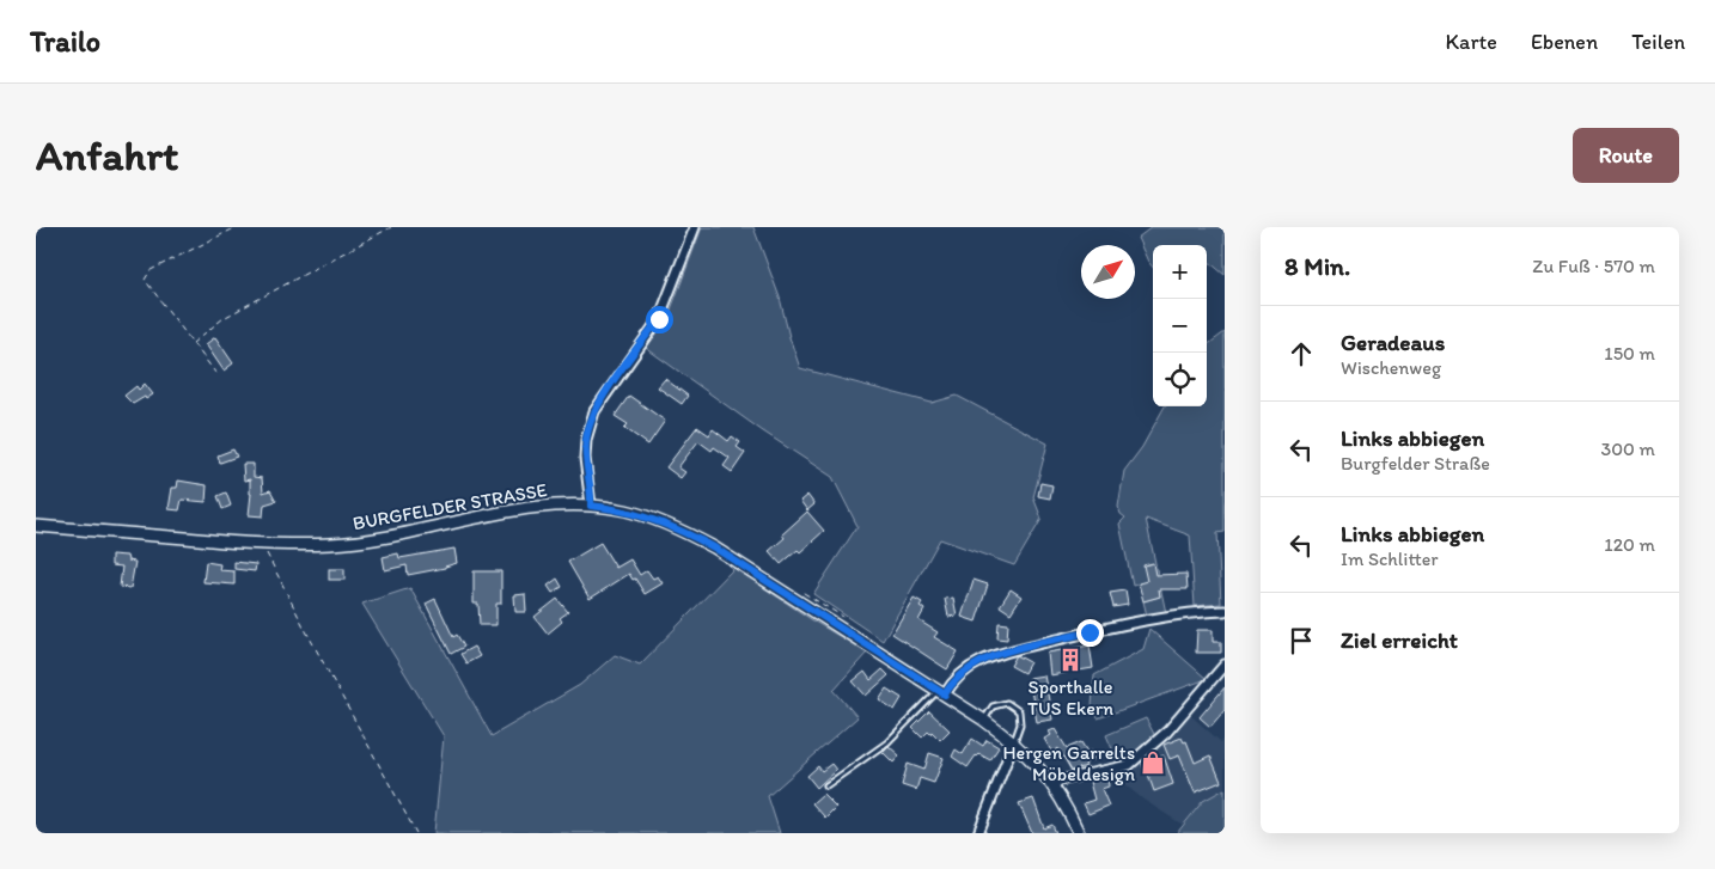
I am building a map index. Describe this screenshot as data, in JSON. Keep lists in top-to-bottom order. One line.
{"streets":{"street":["BURGFELDER STRASSE"]},"places":{"building":["Sporthalle TUS Ekern"],"shop":["Hergen Garrelts Möbeldesign"]},"north":"top right","page":{"header":"Trailo","nav":["Karte","Ebenen","Teilen"],"buttons":"Route","title":"Anfahrt","heading":["8 Min.","Zu Fuß · 570 m"],"map_buttons":["+","−"],"list":[["Geradeaus","Wischenweg","150 m"],["Links abbiegen","Burgfelder Straße","300 m"],["Links abbiegen","Im Schlitter","120 m"],"Ziel erreicht"]}}
